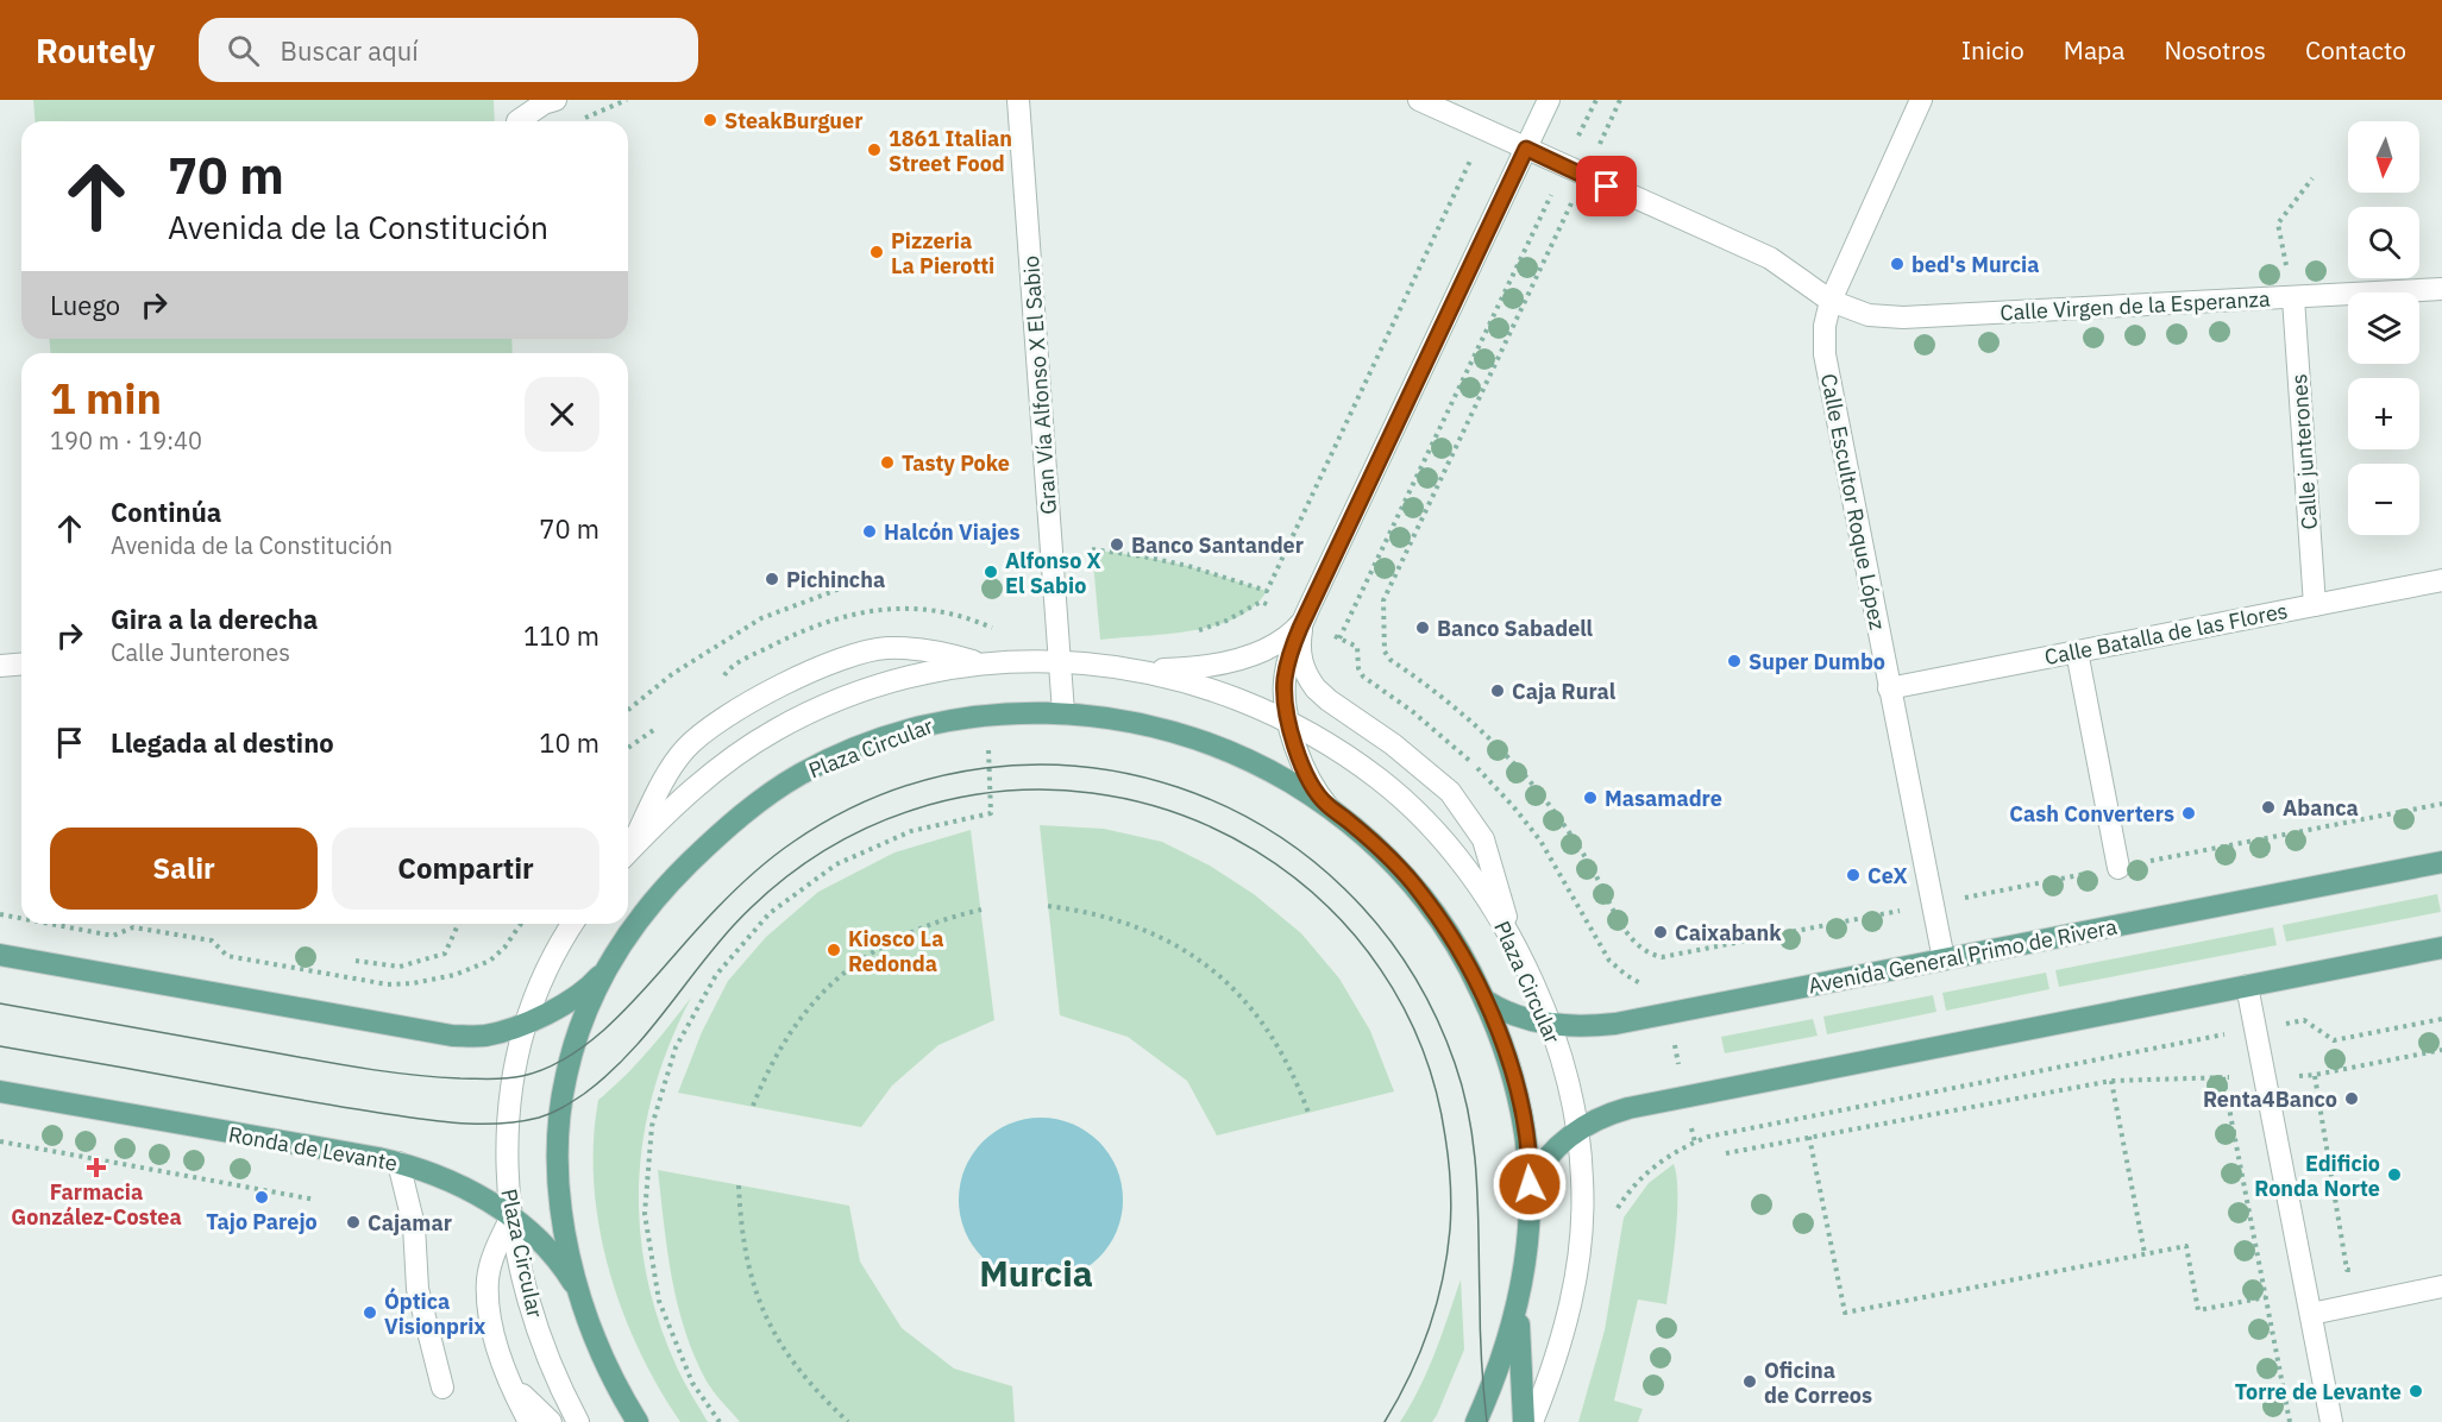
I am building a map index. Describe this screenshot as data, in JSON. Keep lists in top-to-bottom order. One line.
{"streets":{"main road":["Plaza Circular","Avenida General Primo de Rivera","Ronda de Levante"],"street":["Calle Virgen de la Esperanza","Gran Vía Alfonso X El Sabio","Calle junterones","Calle Escultor Roque López","Calle Batalla de las Flores"]},"crossings":[["Calle Virgen de la Esperanza","Calle junterones"],["Calle Virgen de la Esperanza","Calle Escultor Roque López"],["Gran Vía Alfonso X El Sabio","Plaza Circular"],["Calle junterones","Calle Batalla de las Flores"],["Calle Escultor Roque López","Calle Batalla de las Flores"],["Calle Escultor Roque López","Avenida General Primo de Rivera"],["Plaza Circular","Avenida General Primo de Rivera"],["Plaza Circular","Ronda de Levante"]],"districts":["Murcia"],"places":{"other":["SteakBurguer","1861 Italian Street Food","Pizzeria La Pierotti","bed's Murcia","Tasty Poke","Halcón Viajes","Banco Santander","Alfonso X El Sabio","Pichincha","Banco Sabadell","Super Dumbo","Caja Rural","Masamadre","Abanca","Cash Converters","CeX","Caixabank","Kiosco La Redonda","Renta4Banco","Edificio Ronda Norte","Tajo Parejo","Cajamar","Óptica Visionprix","Oficina de Correos","Torre de Levante"],"health":["Farmacia González-Costea"]},"north":"bottom","page":{"header":"Routely","search":"Buscar aquí","nav":["Inicio","Mapa","Nosotros","Contacto"],"map_buttons":["+","−"],"turn":["70 m","Avenida de la Constitución"],"then":"Luego","heading":["1 min","190 m · 19:40"],"list":[{"name":"Continúa","note":"Avenida de la Constitución","value":"70 m"},{"name":"Gira a la derecha","note":"Calle Junterones","value":"110 m"},{"name":"Llegada al destino","value":"10 m"}],"buttons":["Salir","Compartir"]}}
